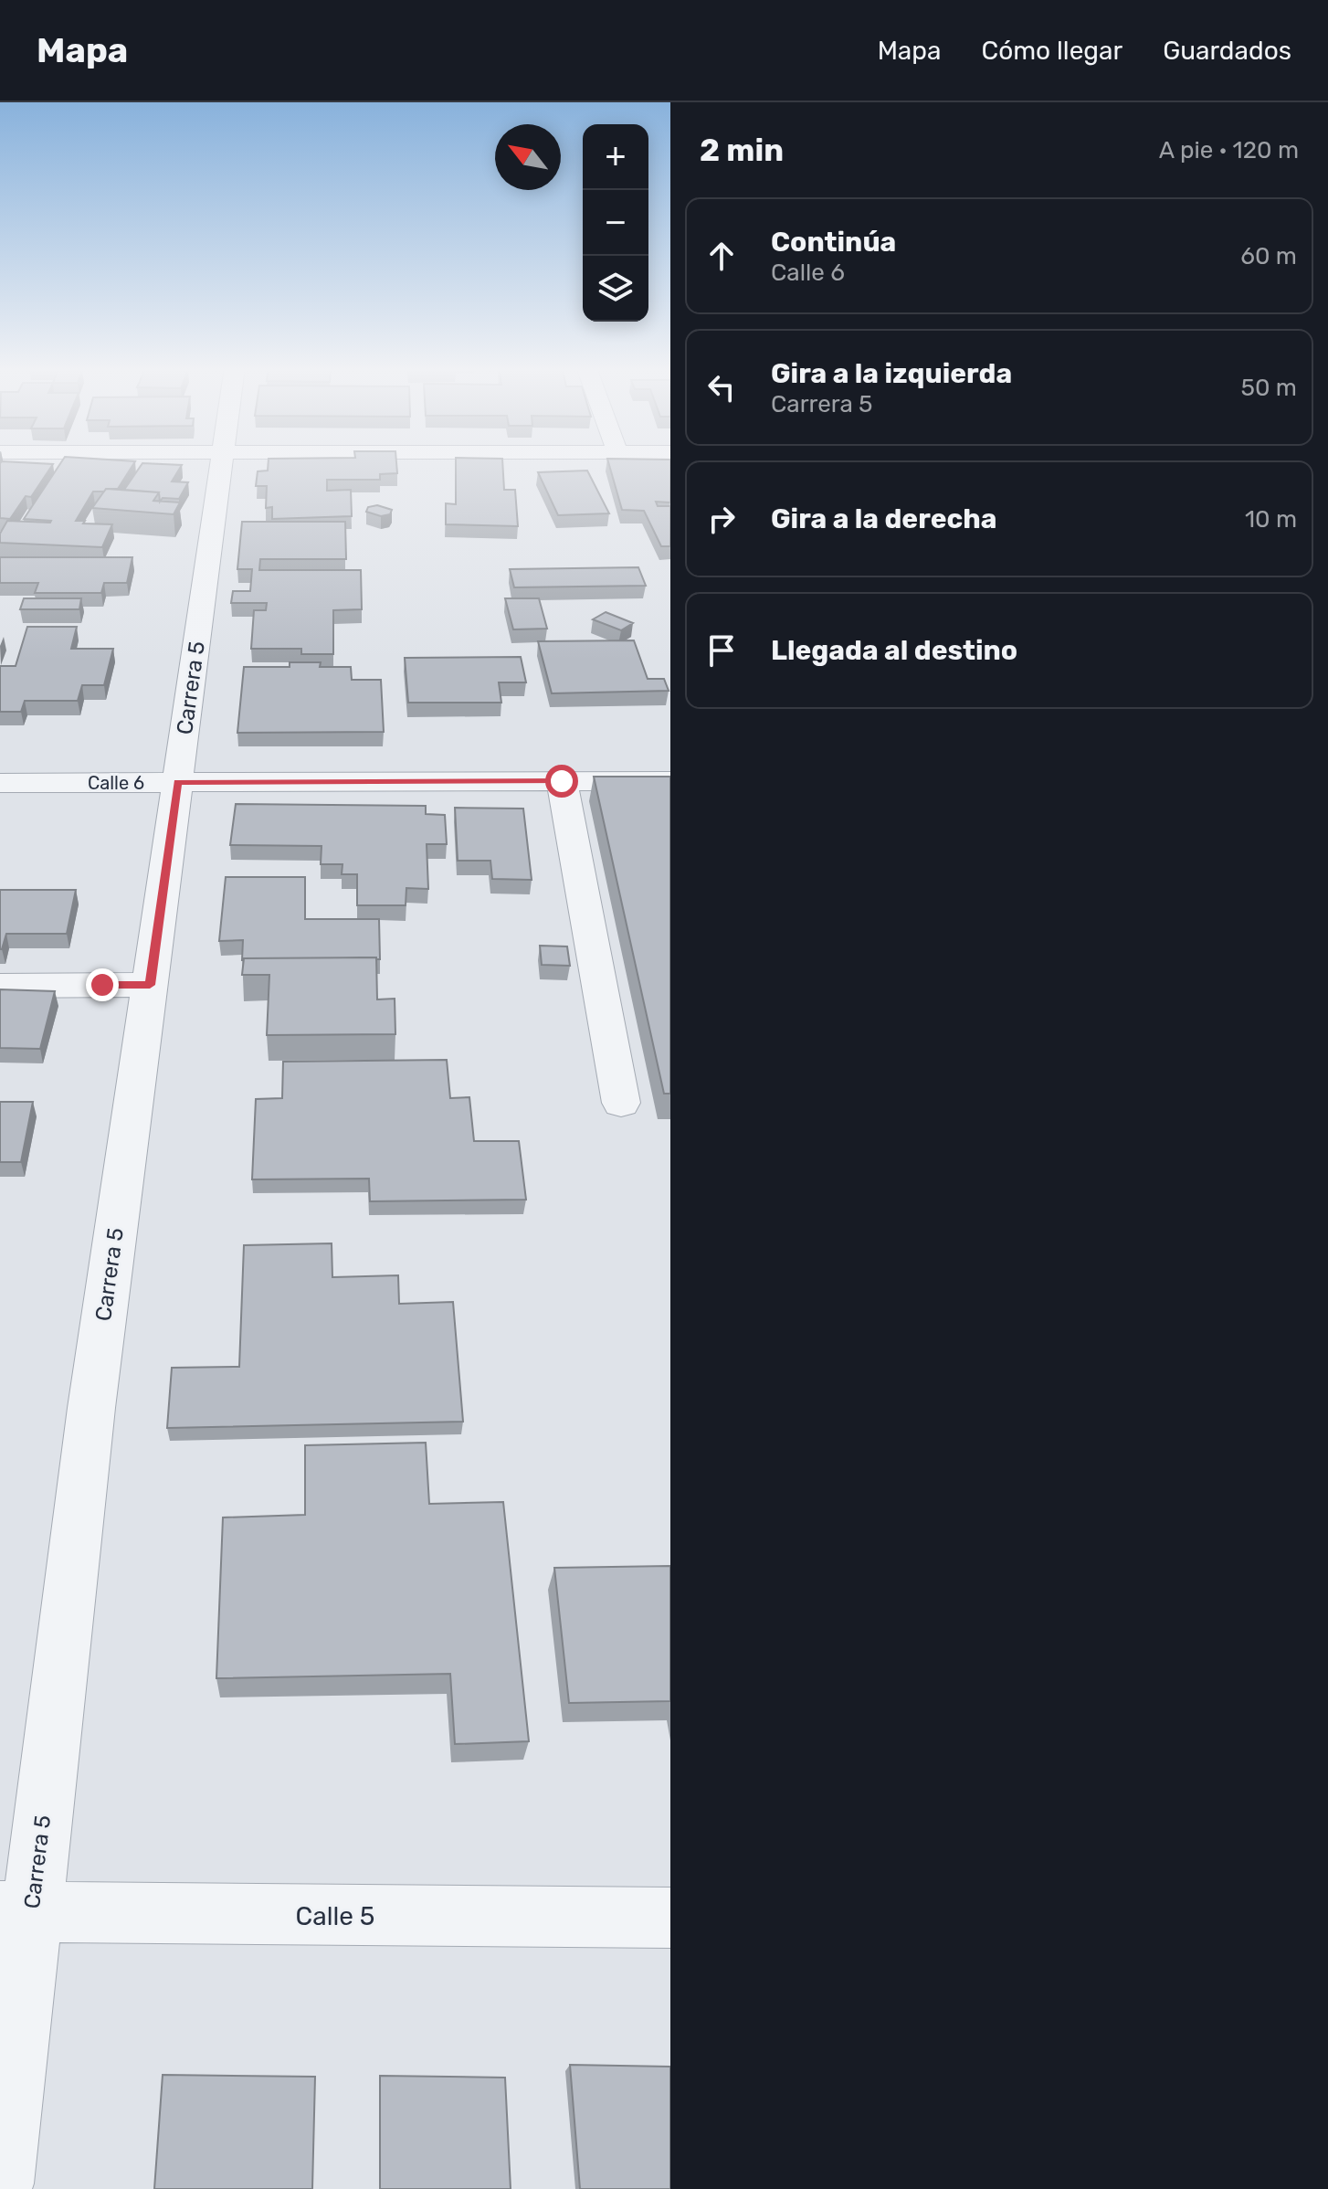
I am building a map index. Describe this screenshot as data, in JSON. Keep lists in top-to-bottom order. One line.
{"streets":{"street":["Carrera 5","Calle 6","Calle 5"]},"crossings":[["Carrera 5","Calle 6"],["Carrera 5","Calle 5"]],"north":"top left","page":{"header":"Mapa","nav":["Mapa","Cómo llegar","Guardados"],"heading":["2 min","A pie · 120 m"],"map_buttons":["+","−"],"list":[["Continúa","Calle 6","60 m"],["Gira a la izquierda","Carrera 5","50 m"],["Gira a la derecha","10 m"],"Llegada al destino"]}}
